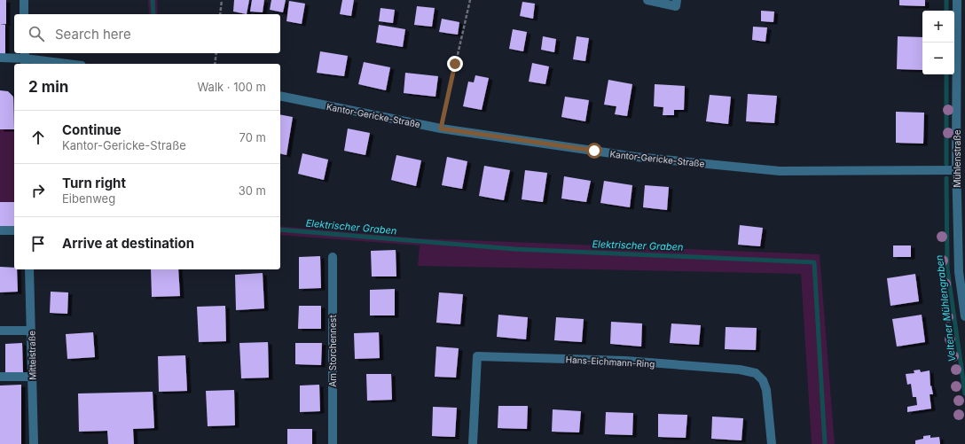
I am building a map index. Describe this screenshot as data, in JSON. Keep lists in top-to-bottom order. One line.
{"streets":{"street":["Kantor-Gericke-Straße","Mühlenstraße","Am Storchennest","Mittelstraße","Hans-Eichmann-Ring"]},"crossings":[["Kantor-Gericke-Straße","Mühlenstraße"]],"water":["Elektrischer Graben","Veltener Mühlengraben"],"page":{"map_buttons":["+","−"],"search":"Search here","heading":["2 min","Walk · 100 m"],"list":[["Continue","Kantor-Gericke-Straße","70 m"],["Turn right","Eibenweg","30 m"],"Arrive at destination"]}}
